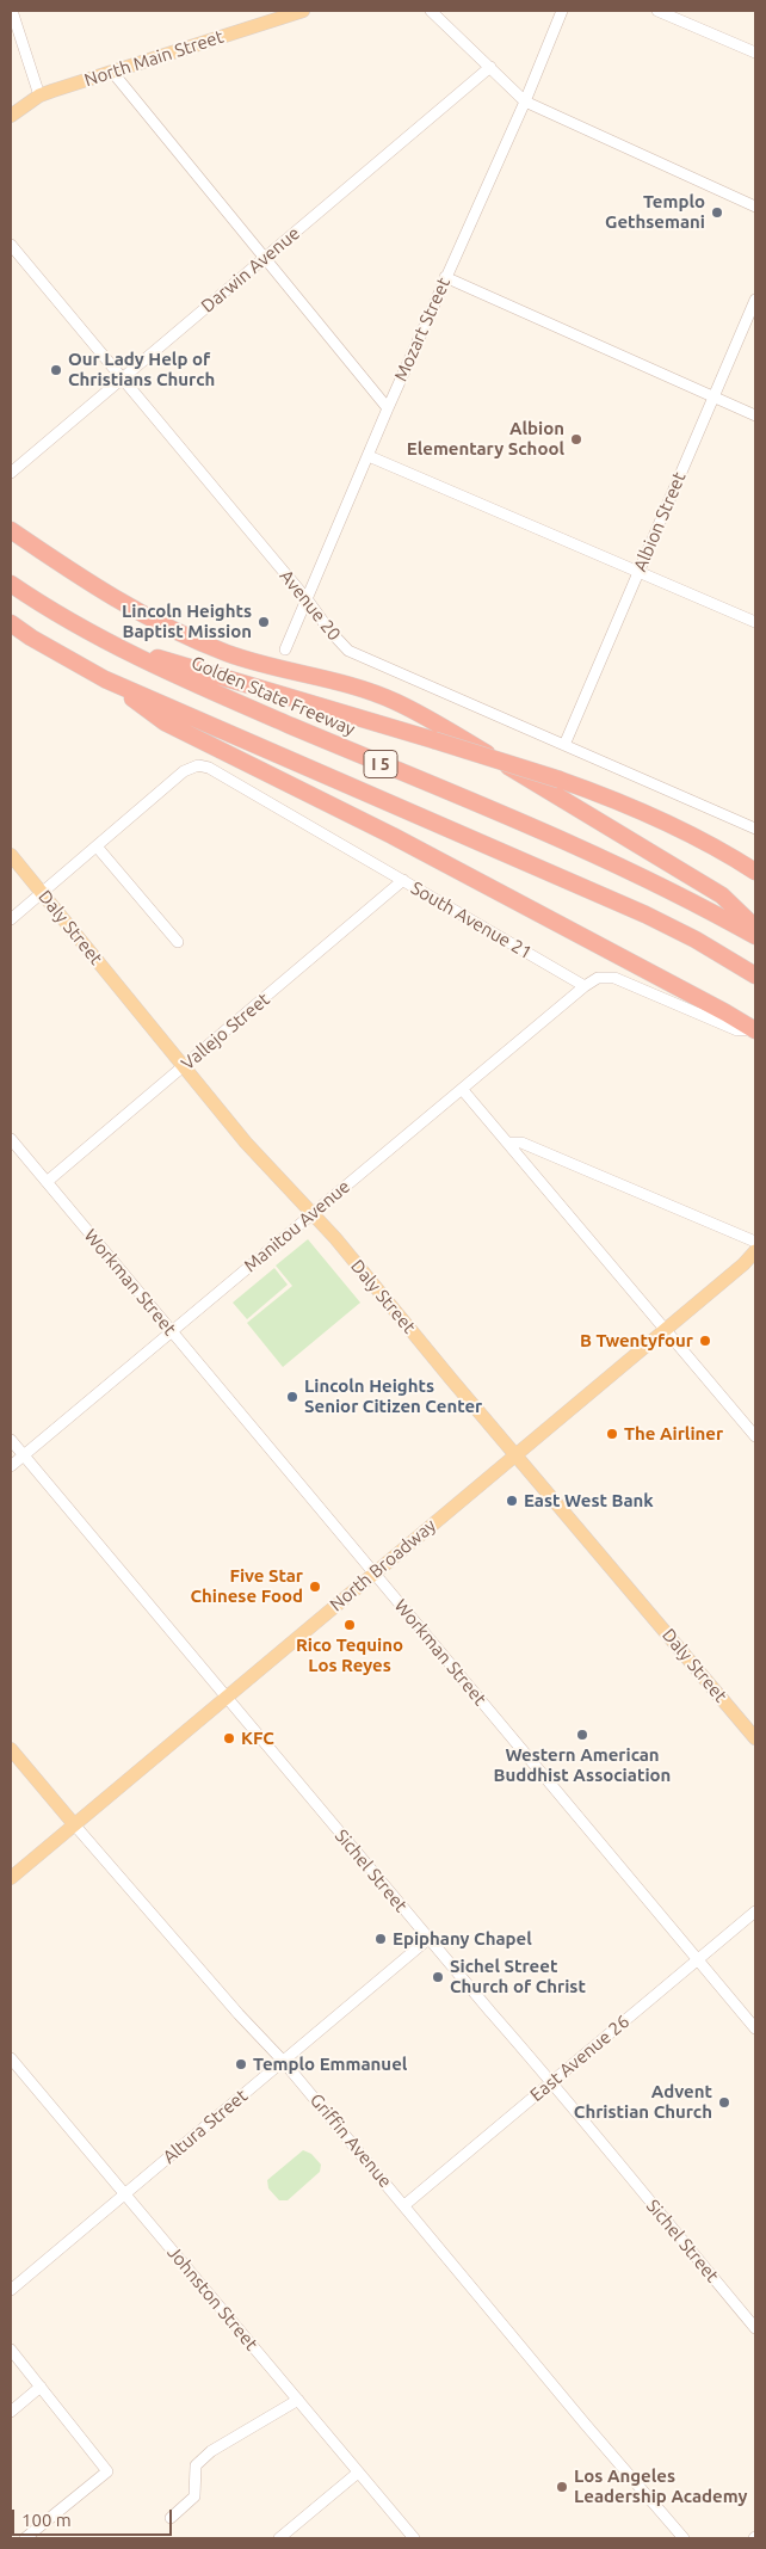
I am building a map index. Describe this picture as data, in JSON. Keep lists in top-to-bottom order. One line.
{"streets":{"highway":["Golden State Freeway","I 5"],"main road":["North Main Street","Daly Street","North Broadway","Griffin Avenue"],"street":["Darwin Avenue","Mozart Street","Albion Street","Avenue 20","South Avenue 21","Vallejo Street","Manitou Avenue","Workman Street","Sichel Street","East Avenue 26","Altura Street","Johnston Street"]},"crossings":[["Darwin Avenue","Avenue 20"],["Mozart Street","Avenue 20"],["Albion Street","Avenue 20"],["South Avenue 21","Vallejo Street"],["South Avenue 21","Manitou Avenue"],["Daly Street","Vallejo Street"],["Daly Street","Manitou Avenue"],["Daly Street","North Broadway"],["Vallejo Street","Workman Street"],["Manitou Avenue","Workman Street"],["Manitou Avenue","Sichel Street"],["Workman Street","North Broadway"],["Workman Street","East Avenue 26"],["North Broadway","Sichel Street"],["North Broadway","Griffin Avenue"],["Sichel Street","East Avenue 26"],["Sichel Street","Altura Street"],["East Avenue 26","Griffin Avenue"],["Altura Street","Griffin Avenue"],["Altura Street","Johnston Street"]],"places":["Templo Gethsemani","Our Lady Help of Christians Church","Albion Elementary School","Lincoln Heights Baptist Mission","B Twentyfour","Lincoln Heights Senior Citizen Center","The Airliner","East West Bank","Five Star Chinese Food","Rico Tequino Los Reyes","Western American Buddhist Association","KFC","Epiphany Chapel","Sichel Street Church of Christ","Templo Emmanuel","Advent Christian Church","Los Angeles Leadership Academy"],"scale_bar":"100 m"}
